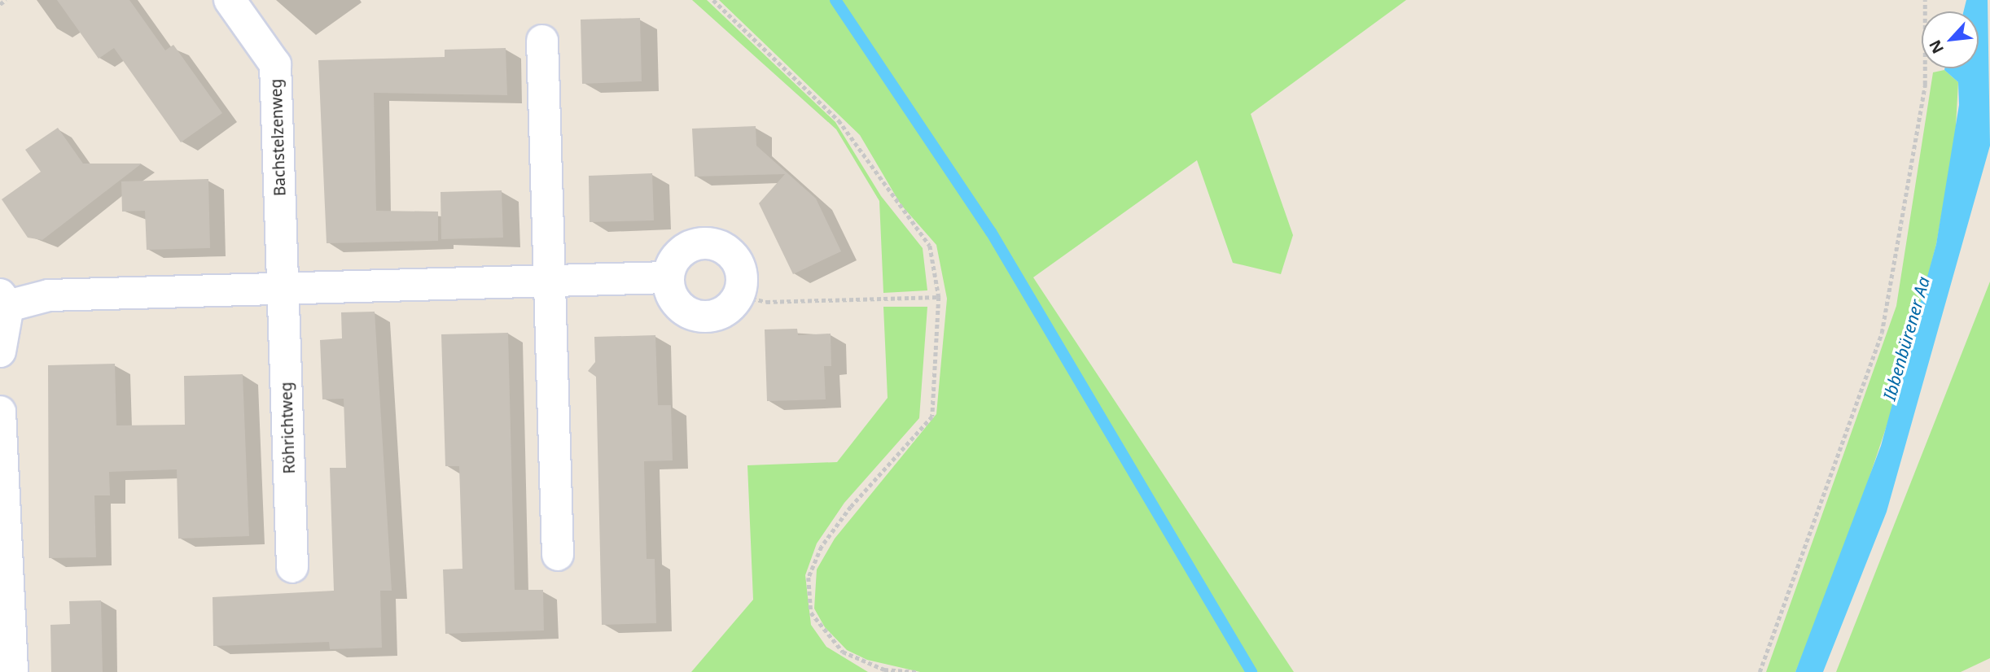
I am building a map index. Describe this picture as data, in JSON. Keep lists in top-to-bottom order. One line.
{"streets":{"street":["Bachstelzenweg","Röhrichtweg"]},"crossings":[["Bachstelzenweg","Röhrichtweg"]],"water":["Ibbenbürener Aa"],"north":"bottom left"}
